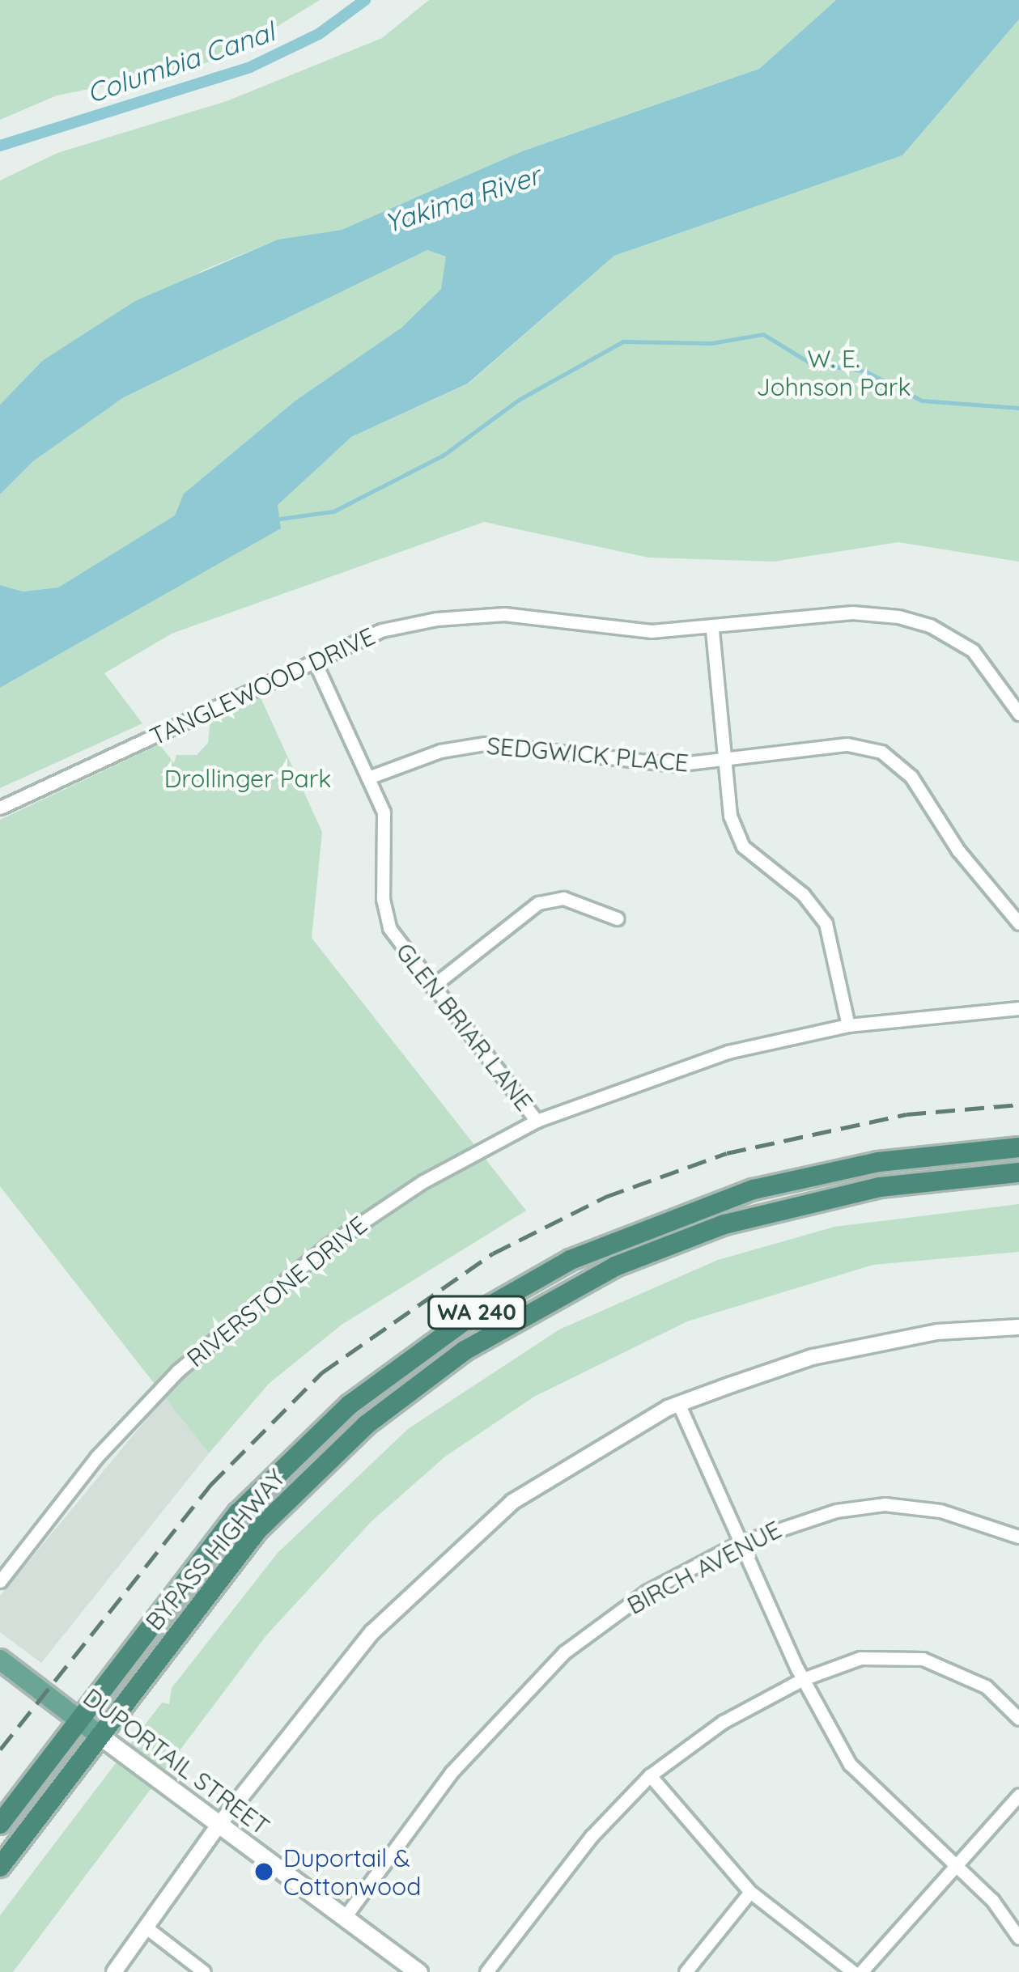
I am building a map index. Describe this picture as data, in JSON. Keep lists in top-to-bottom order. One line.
{"streets":{"highway":["WA 240","BYPASS HIGHWAY"],"main road":["DUPORTAIL STREET"],"street":["TANGLEWOOD DRIVE","SEDGWICK PLACE","GLEN BRIAR LANE","RIVERSTONE DRIVE","BIRCH AVENUE"]},"crossings":[["TANGLEWOOD DRIVE","GLEN BRIAR LANE"],["SEDGWICK PLACE","GLEN BRIAR LANE"],["GLEN BRIAR LANE","RIVERSTONE DRIVE"],["BYPASS HIGHWAY","DUPORTAIL STREET"],["BIRCH AVENUE","DUPORTAIL STREET"]],"water":["Columbia Canal","Yakima River"],"parks":["W. E. Johnson Park","Drollinger Park"],"places":["Duportail & Cottonwood"]}
